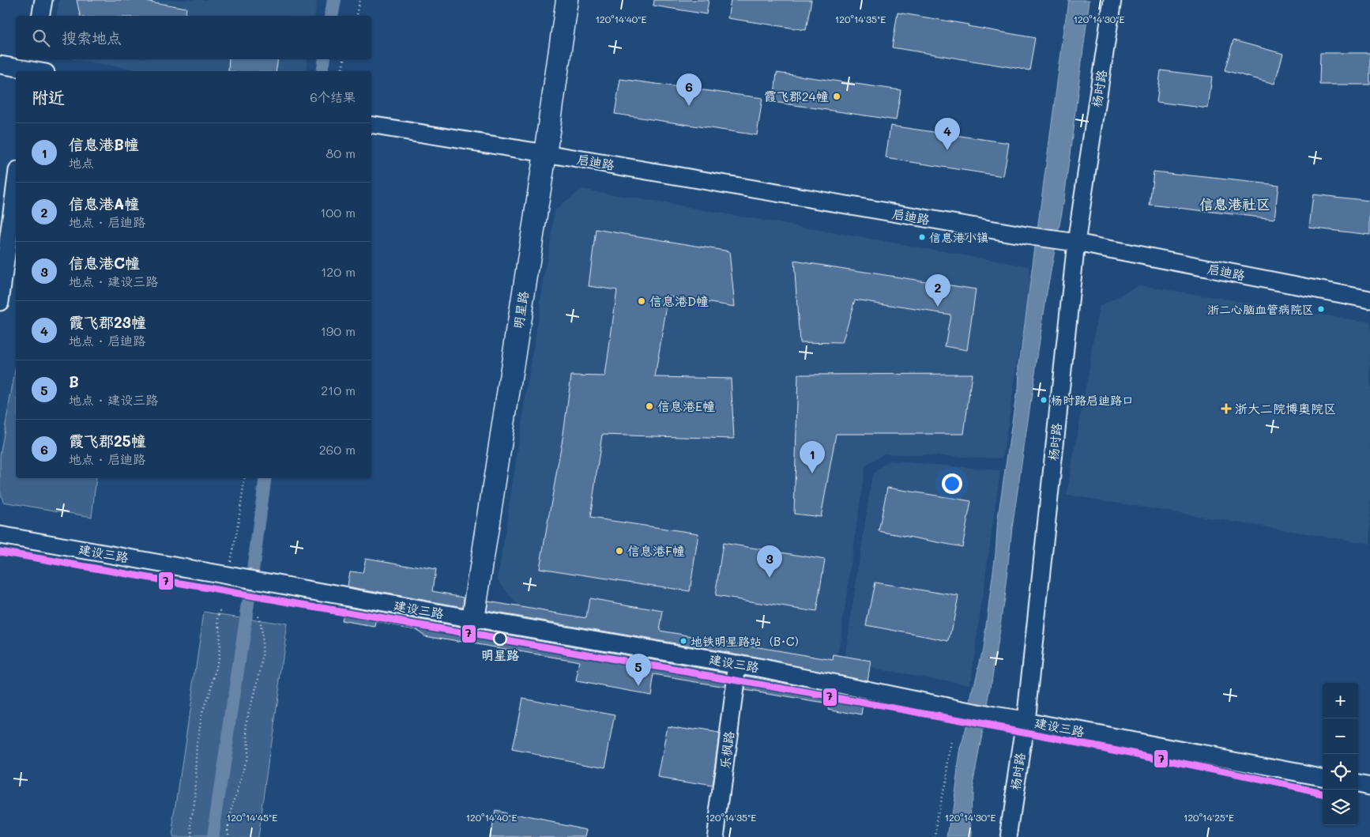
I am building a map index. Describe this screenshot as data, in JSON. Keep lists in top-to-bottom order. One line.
{"streets":{"main road":["明星路"],"street":["杨时路","启迪路","建设三路","乐枫路"]},"crossings":[["杨时路","启迪路"],["杨时路","建设三路"],["启迪路","明星路"],["明星路","建设三路"],["建设三路","乐枫路"]],"districts":["信息港社区"],"places":{"other":["霞飞郡24幢","信息港小镇","信息港D幢","浙二心脑血管病院区","杨时路启迪路口","信息港E幢","信息港F幢","明星路","地铁明星路站（B·C）"],"health":["浙大二院博奥院区"]},"lines":["transit line 7"],"page":{"search":"搜索地点","heading":["附近","6个结果"],"pins":["6","4","2","1","3","5"],"list":[{"mark":"1","name":"信息港B幢","note":"地点","value":"80 m"},{"mark":"2","name":"信息港A幢","note":"地点 · 启迪路","value":"100 m"},{"mark":"3","name":"信息港C幢","note":"地点 · 建设三路","value":"120 m"},{"mark":"4","name":"霞飞郡23幢","note":"地点 · 启迪路","value":"190 m"},{"mark":"5","name":"B","note":"地点 · 建设三路","value":"210 m"},{"mark":"6","name":"霞飞郡25幢","note":"地点 · 启迪路","value":"260 m"}],"map_buttons":["+","−"]},"coordinates":["120°14'40\"E","120°14'35\"E","120°14'30\"E","120°14'45\"E","120°14'25\"E"]}
